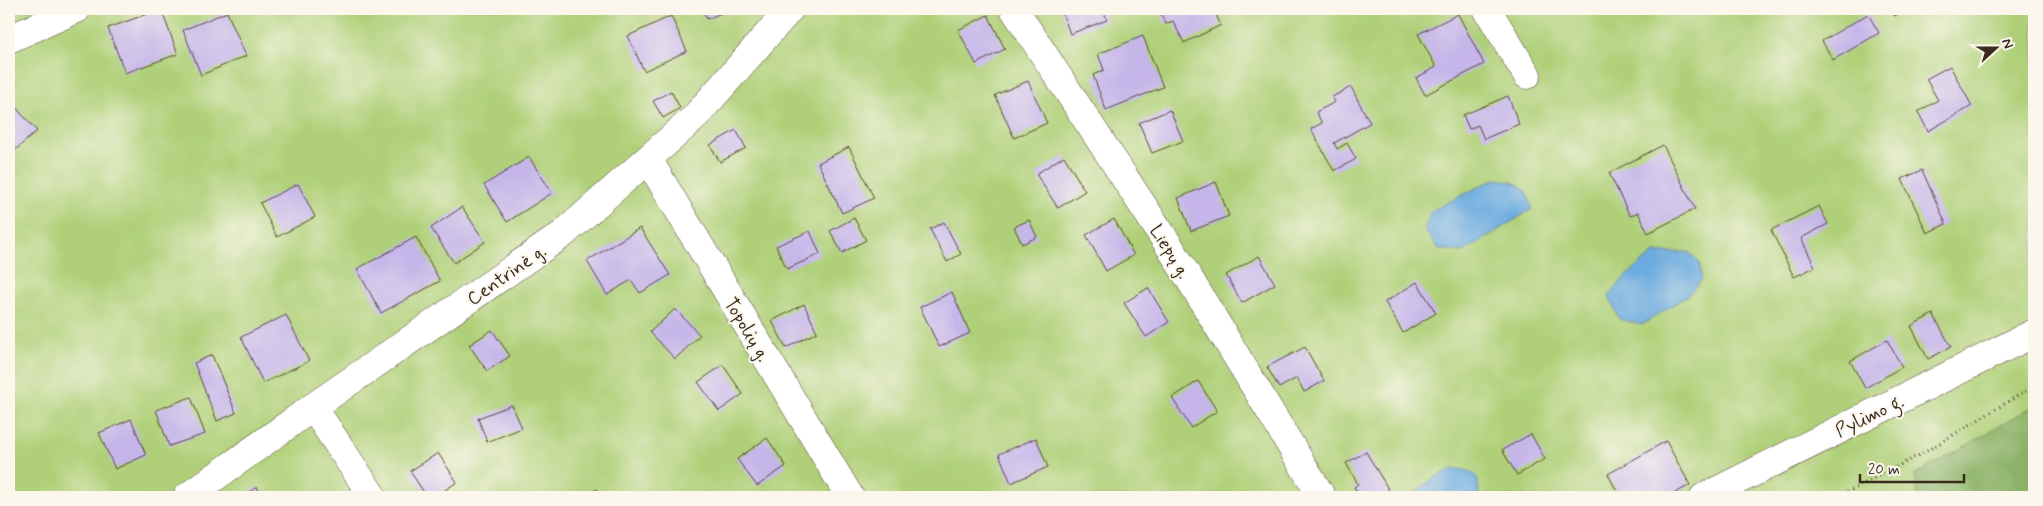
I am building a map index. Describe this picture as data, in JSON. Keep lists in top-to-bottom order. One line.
{"streets":{"street":["Liepų g.","Centrinė g.","Topolių g.","Pylimo g."]},"crossings":[["Centrinė g.","Topolių g."]],"scale_bar":"20 m","north":"right"}
